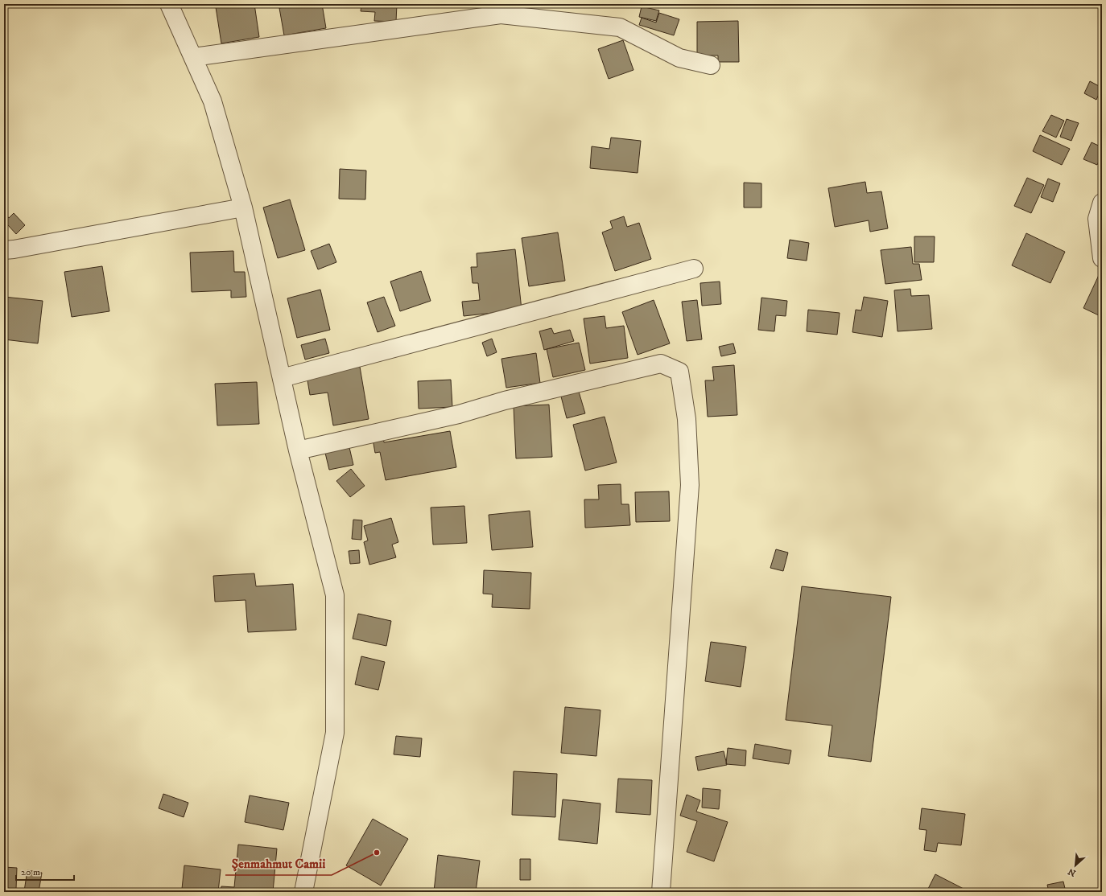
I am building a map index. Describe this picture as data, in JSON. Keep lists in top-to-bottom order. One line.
{"places":["Şenmahmut Camii"],"scale_bar":"20 m","north":"bottom left"}
